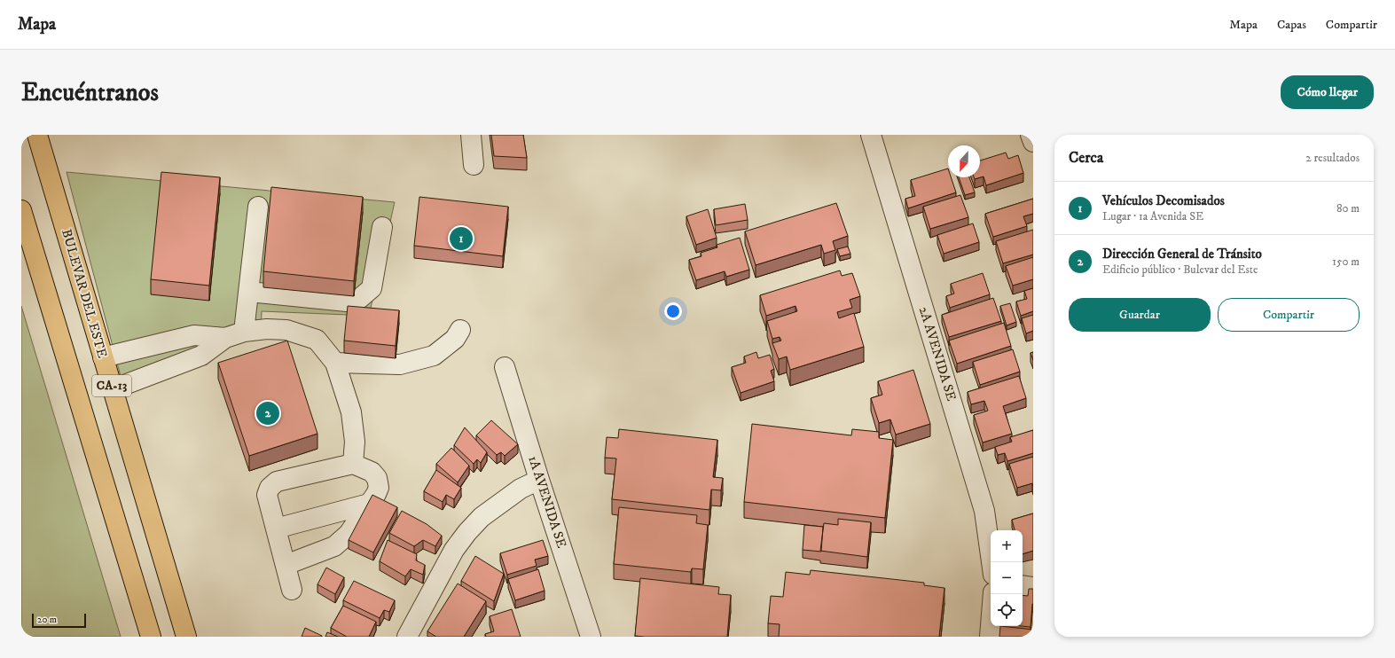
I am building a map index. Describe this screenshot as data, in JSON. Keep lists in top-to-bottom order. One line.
{"streets":{"highway":["BULEVAR DEL ESTE","CA-13"],"street":["2A AVENIDA SE","1A AVENIDA SE"]},"scale_bar":"20 m","north":"bottom","page":{"header":"Mapa","nav":["Mapa","Capas","Compartir"],"buttons":["Cómo llegar",["Guardar","Compartir"]],"title":"Encuéntranos","heading":["Cerca","2 resultados"],"list":[{"mark":"1","name":"Vehículos Decomisados","note":"Lugar · 1a Avenida SE","value":"80 m"},{"mark":"2","name":"Dirección General de Tránsito","note":"Edificio público · Bulevar del Este","value":"150 m"}],"pins":["1","2"],"map_buttons":["+","−"],"scale":"20 m"}}
